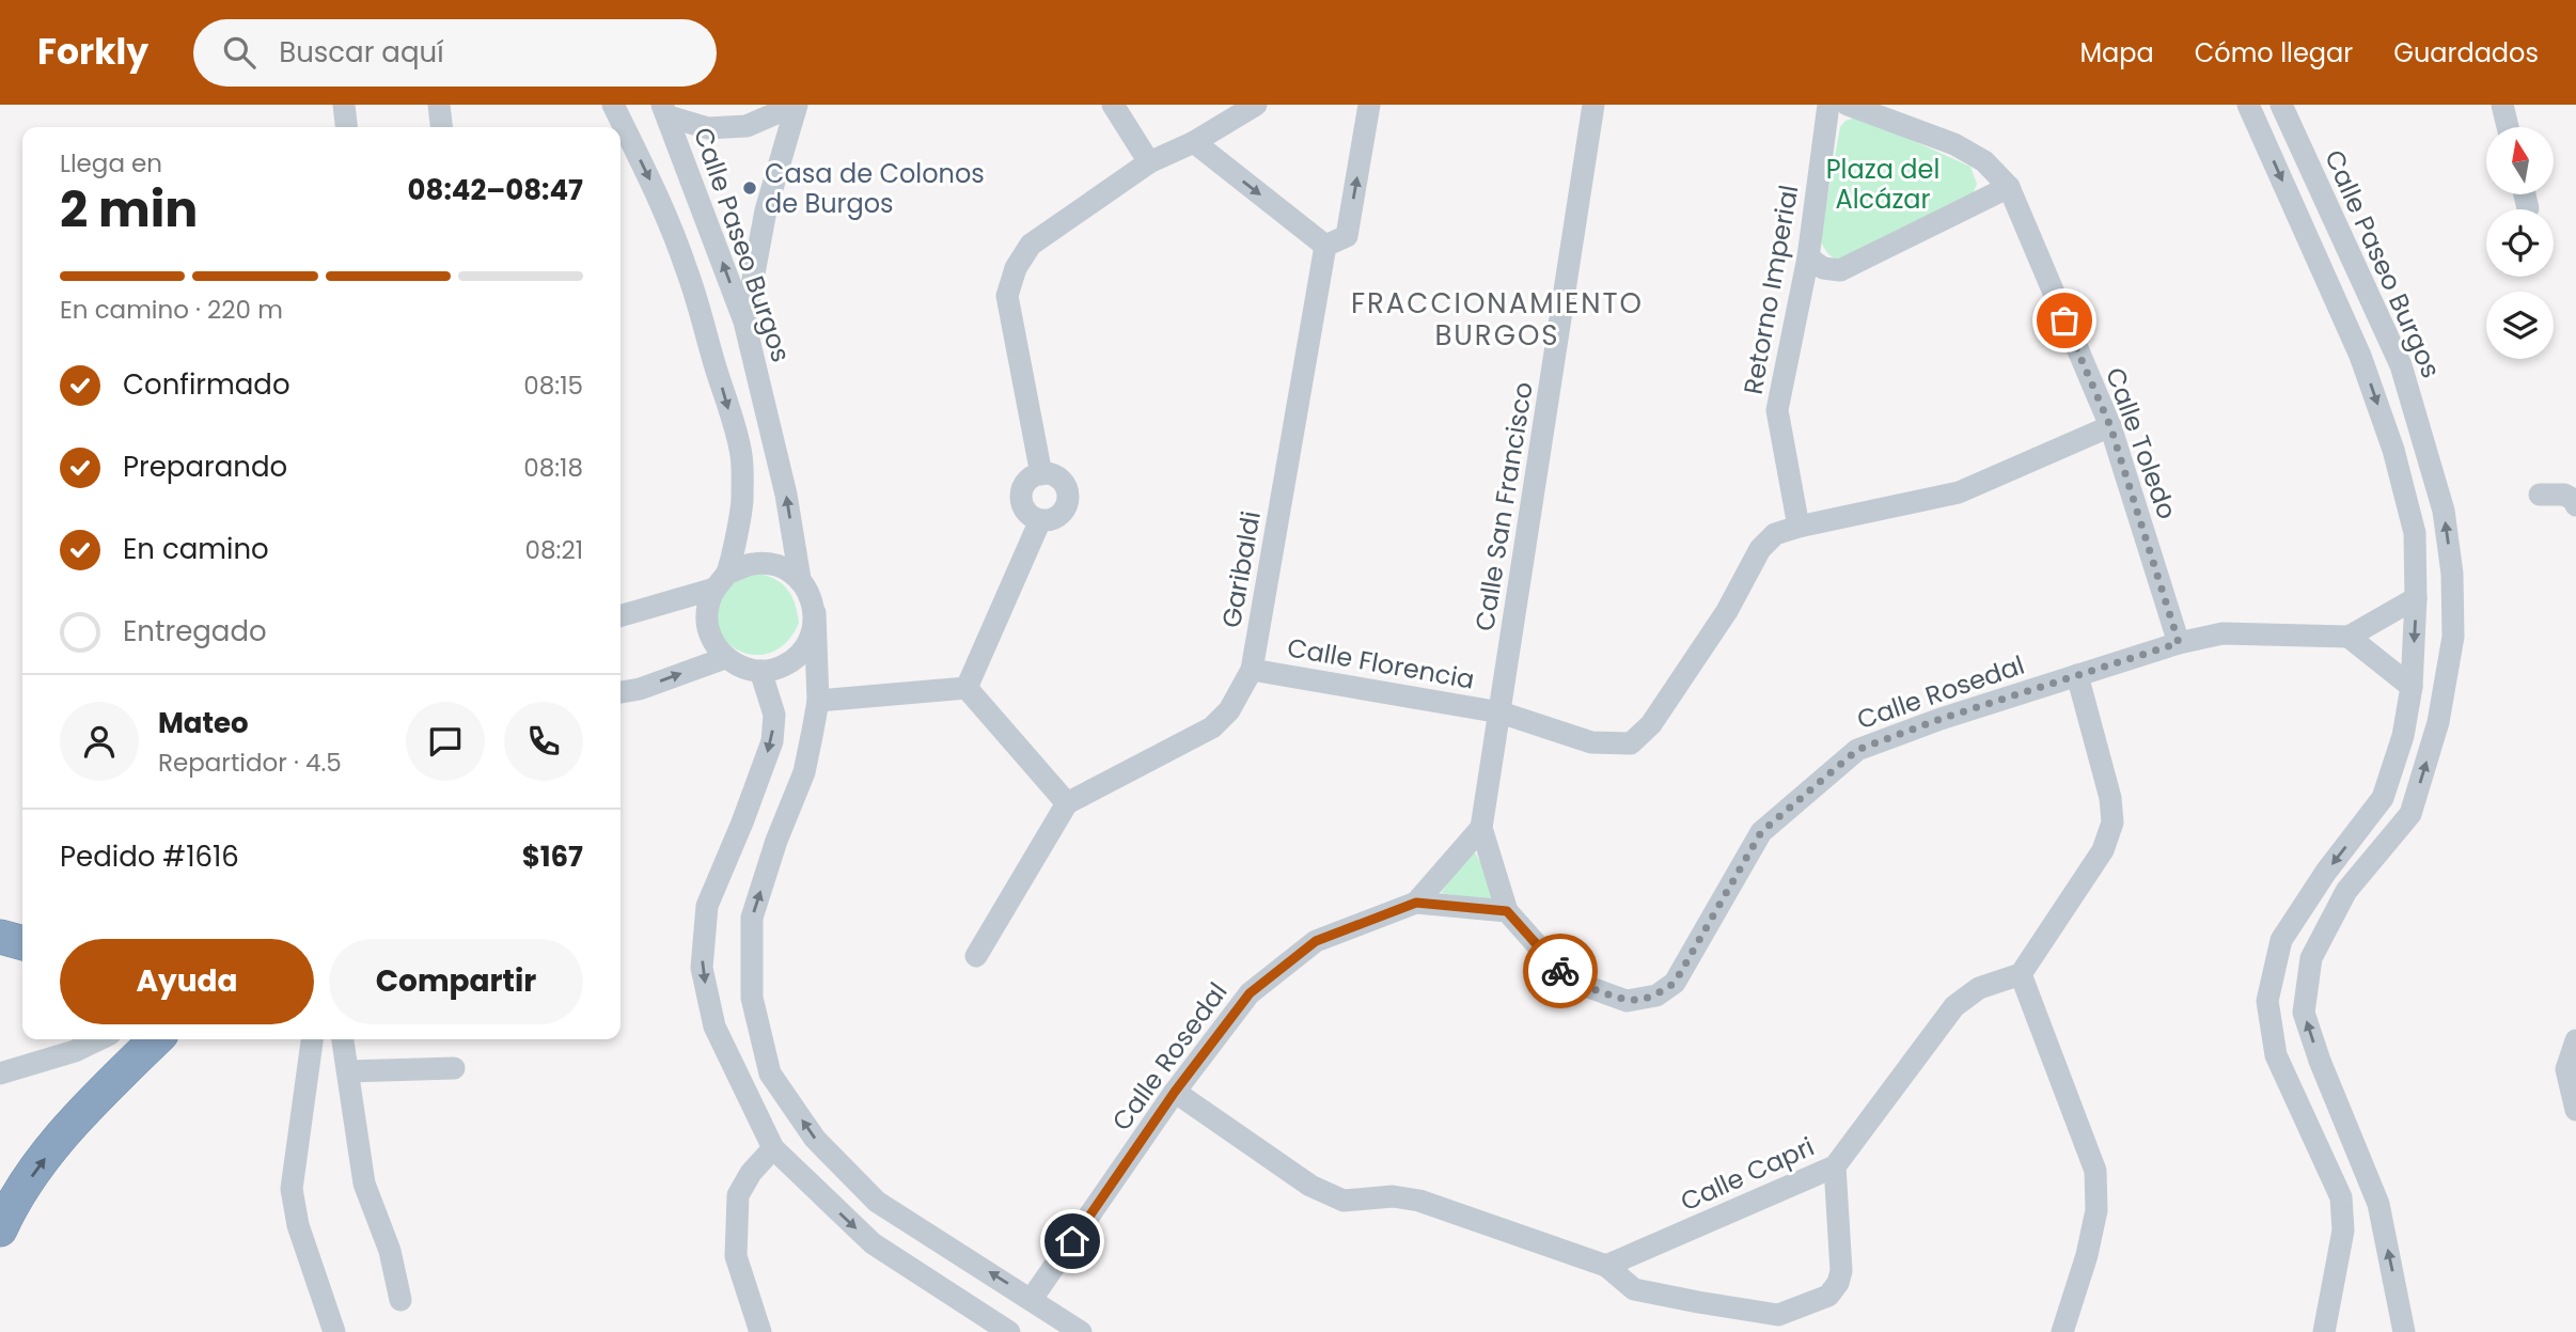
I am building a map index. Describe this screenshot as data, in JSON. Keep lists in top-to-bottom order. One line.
{"streets":{"street":["Calle Paseo Burgos","Retorno Imperial","Calle Toledo","Calle San Francisco","Garibaldi","Calle Florencia","Calle Rosedal","Calle Capri"]},"crossings":[["Retorno Imperial","Calle Florencia"],["Calle Toledo","Calle Rosedal"],["Calle San Francisco","Calle Florencia"],["Calle San Francisco","Calle Rosedal"],["Garibaldi","Calle Florencia"]],"districts":["FRACCIONAMIENTO BURGOS"],"parks":["Plaza del Alcázar"],"places":["Casa de Colonos de Burgos"],"north":"top","page":{"header":"Forkly","search":"Buscar aquí","nav":["Mapa","Cómo llegar","Guardados"],"heading":["2 min","Llega en","08:42–08:47"],"panel":["Mateo","Repartidor · 4.5","Pedido #1616","$167"],"bar":"En camino · 220 m","list":[["Confirmado","08:15"],["Preparando","08:18"],["En camino","08:21"],"Entregado"],"buttons":["Ayuda","Compartir"]}}
